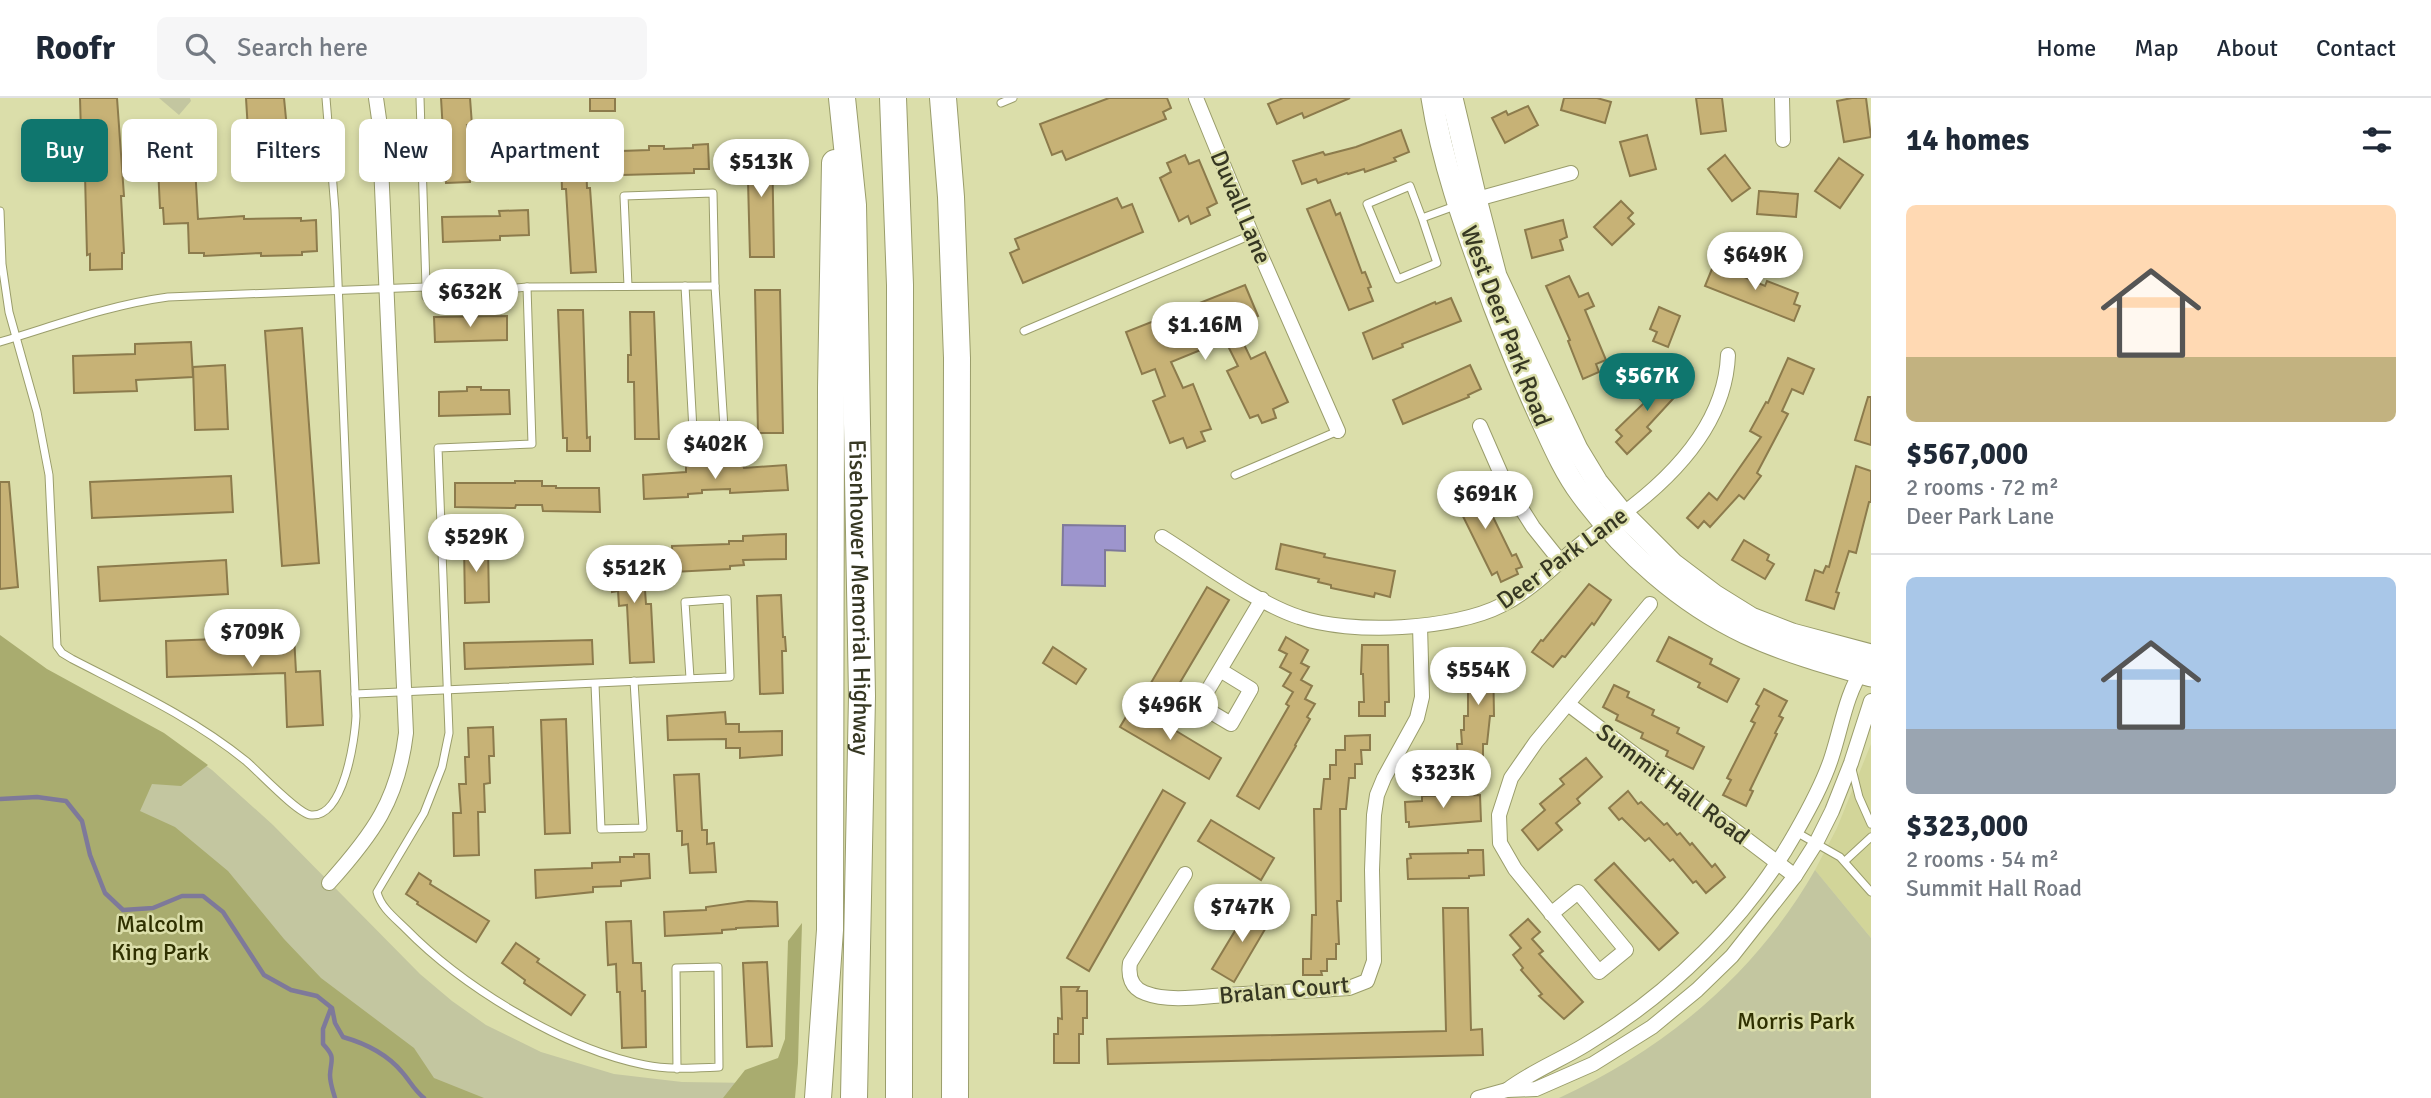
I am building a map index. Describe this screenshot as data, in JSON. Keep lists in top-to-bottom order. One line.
{"streets":{"highway":["Eisenhower Memorial Highway"],"street":["Duvall Lane","West Deer Park Road","Deer Park Lane","Summit Hall Road","Bralan Court"]},"crossings":[["West Deer Park Road","Deer Park Lane"],["Deer Park Lane","Bralan Court"]],"parks":["Malcolm King Park","Morris Park"],"page":{"header":"Roofr","search":"Search here","nav":["Home","Map","About","Contact"],"heading":"14 homes","chip":["Buy","Rent","Filters","New","Apartment"],"price":["$513K","$649K","$632K","$1.16M","$567K","$402K","$691K","$529K","$512K","$709K","$554K","$496K","$323K","$747K"],"list":[{"name":"$567,000","note":"2 rooms · 72 m² · Deer Park Lane"},{"name":"$323,000","note":"2 rooms · 54 m² · Summit Hall Road"}]}}
